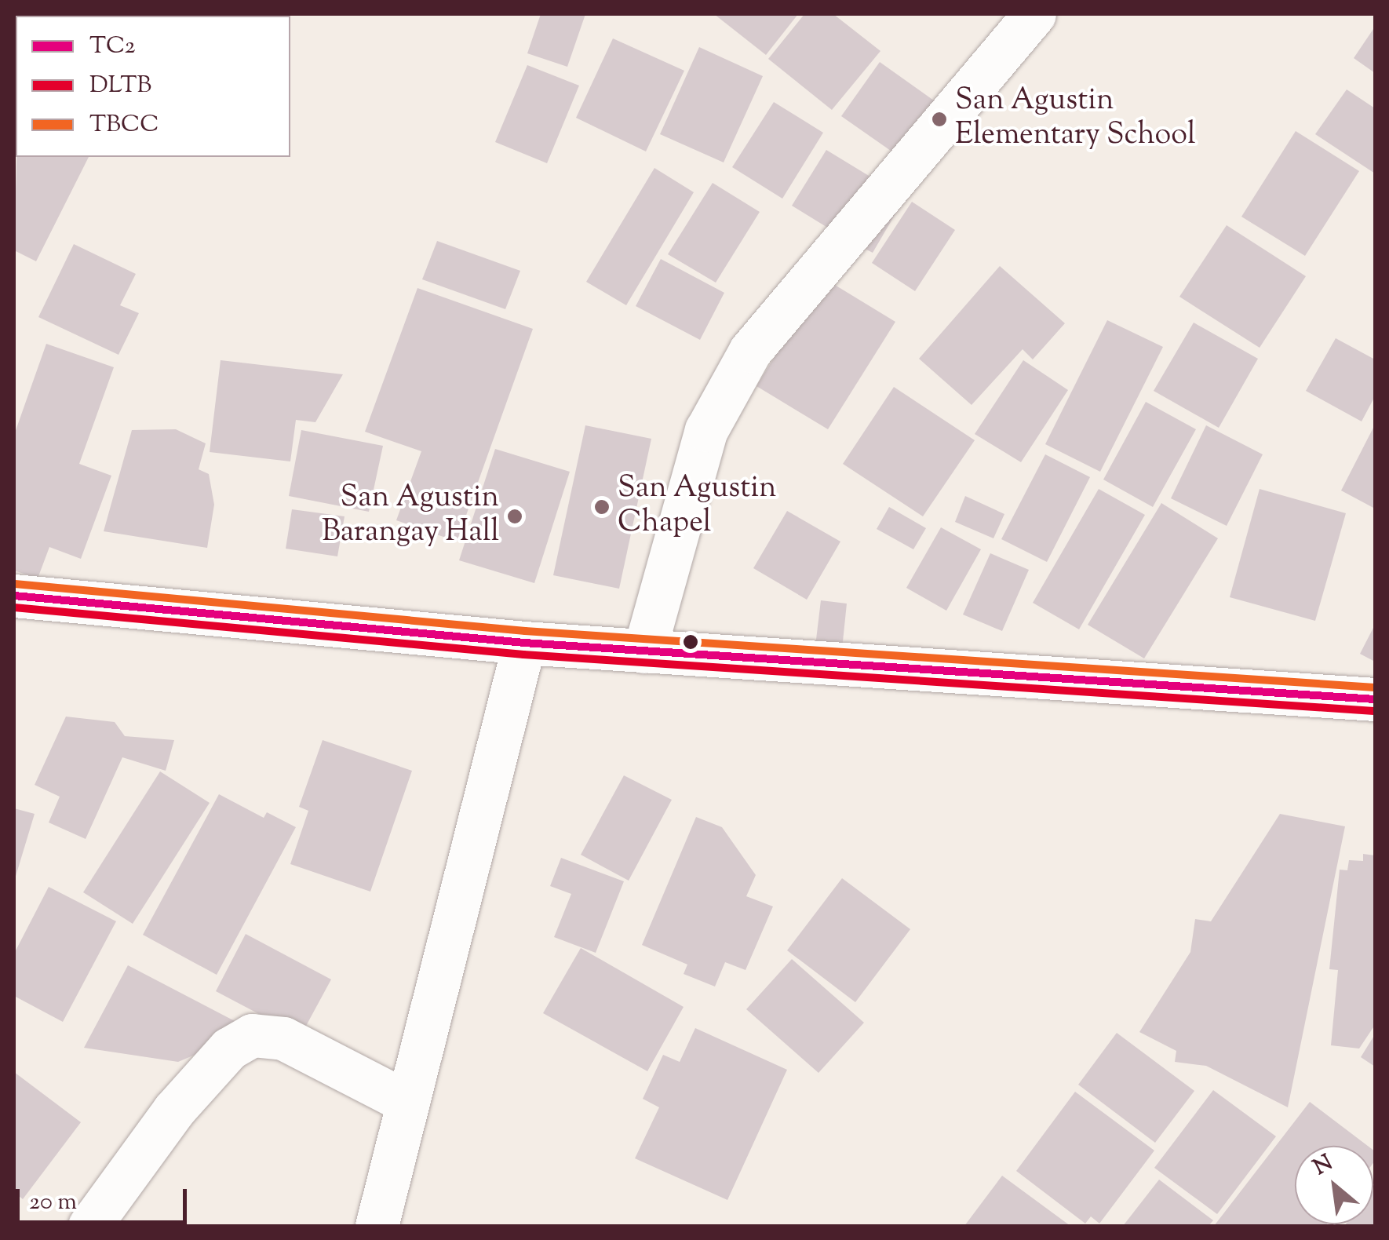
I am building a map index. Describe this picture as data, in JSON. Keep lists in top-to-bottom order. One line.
{"places":["San Agustin Elementary School","San Agustin Chapel","San Agustin Barangay Hall"],"lines":["transit line TBCC","transit line TC2","transit line DLTB"],"legend":["TC2","DLTB","TBCC"],"scale_bar":"20 m","north":"top left"}
